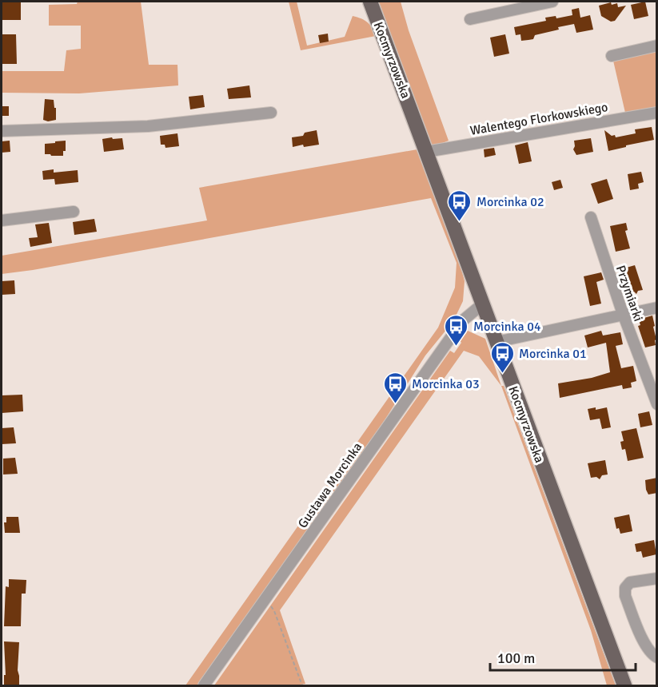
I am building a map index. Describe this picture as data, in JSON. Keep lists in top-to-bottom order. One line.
{"streets":{"main road":["Kocmyrzowska"],"street":["Walentego Florkowskiego","Przymiarki","Gustawa Morcinka"]},"crossings":[["Kocmyrzowska","Walentego Florkowskiego"],["Kocmyrzowska","Gustawa Morcinka"]],"places":{"bus stop":["Morcinka 02","Morcinka 04","Morcinka 01","Morcinka 03"]},"scale_bar":"100 m"}
